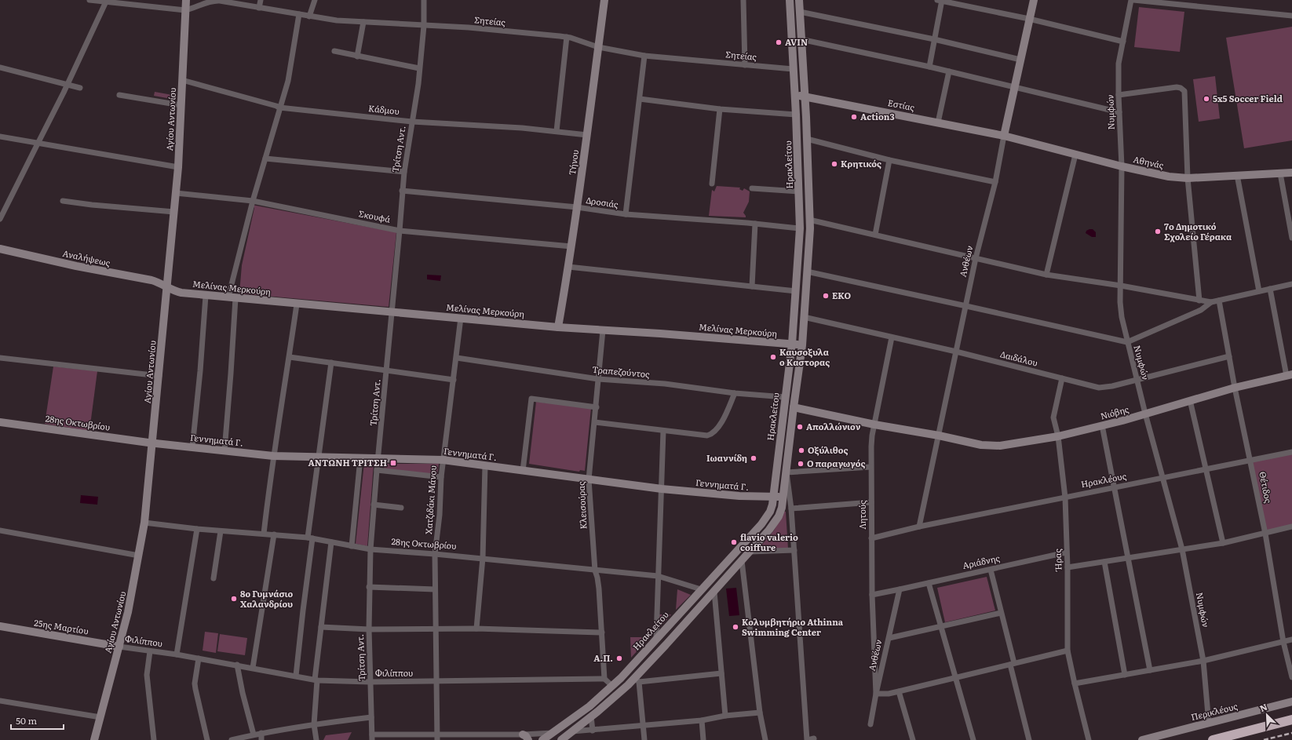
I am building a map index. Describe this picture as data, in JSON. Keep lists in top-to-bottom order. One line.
{"streets":{"street":["Σητείας","Εστίας","Κάδμου","Νυμφών","Αγίου Αντωνίου","Τρίτση Αντ.","Τήνου","Αθηνάς","Ηρακλείτου","Δροσιάς","Σκουφά","Αναλήψεως","Ανθέων","Μελίνας Μερκούρη","Δαιδάλου","Τραπεζούντος","Νιόβης","28ης Οκτωβρίου","Γεννηματά Γ.","Ηρακλέους","Θέτιδος","Χατζιδάκι Μάνου","Κλεισούρας","Λητούς","Ήρας","Αριάδνης","25ης Μαρτίου","Φιλίππου","Περικλέους"]},"crossings":[["Σητείας","Αγίου Αντωνίου"],["Σητείας","Τρίτση Αντ."],["Σητείας","Τήνου"],["Σητείας","Ηρακλείτου"],["Εστίας","Αθηνάς"],["Εστίας","Ηρακλείτου"],["Εστίας","Ανθέων"],["Κάδμου","Αγίου Αντωνίου"],["Κάδμου","Τρίτση Αντ."],["Κάδμου","Τήνου"],["Νυμφών","Αθηνάς"],["Νυμφών","Δαιδάλου"],["Νυμφών","Νιόβης"],["Νυμφών","Ηρακλέους"],["Νυμφών","Περικλέους"],["Αγίου Αντωνίου","Σκουφά"],["Αγίου Αντωνίου","Αναλήψεως"],["Αγίου Αντωνίου","Μελίνας Μερκούρη"],["Αγίου Αντωνίου","28ης Οκτωβρίου"],["Αγίου Αντωνίου","Γεννηματά Γ."],["Αγίου Αντωνίου","25ης Μαρτίου"],["Αγίου Αντωνίου","Φιλίππου"],["Τρίτση Αντ.","Δροσιάς"],["Τρίτση Αντ.","Σκουφά"],["Τρίτση Αντ.","Μελίνας Μερκούρη"],["Τρίτση Αντ.","28ης Οκτωβρίου"],["Τρίτση Αντ.","Γεννηματά Γ."],["Τρίτση Αντ.","Φιλίππου"],["Τήνου","Δροσιάς"],["Τήνου","Σκουφά"],["Τήνου","Μελίνας Μερκούρη"],["Αθηνάς","Ανθέων"],["Ηρακλείτου","Δροσιάς"],["Ηρακλείτου","Μελίνας Μερκούρη"],["Ηρακλείτου","Τραπεζούντος"],["Ηρακλείτου","28ης Οκτωβρίου"],["Ηρακλείτου","Γεννηματά Γ."],["Αναλήψεως","Μελίνας Μερκούρη"],["Ανθέων","Δαιδάλου"],["Ανθέων","Νιόβης"],["Ανθέων","Ηρακλέους"],["Ανθέων","Λητούς"],["Ανθέων","Αριάδνης"],["Μελίνας Μερκούρη","Χατζιδάκι Μάνου"],["Μελίνας Μερκούρη","Κλεισούρας"],["Δαιδάλου","Θέτιδος"],["Δαιδάλου","Λητούς"],["Δαιδάλου","Ήρας"],["Τραπεζούντος","Χατζιδάκι Μάνου"],["Τραπεζούντος","Κλεισούρας"],["Νιόβης","Θέτιδος"],["Νιόβης","Ήρας"],["28ης Οκτωβρίου","Γεννηματά Γ."],["28ης Οκτωβρίου","Χατζιδάκι Μάνου"],["28ης Οκτωβρίου","Κλεισούρας"],["Γεννηματά Γ.","Χατζιδάκι Μάνου"],["Γεννηματά Γ.","Κλεισούρας"],["Ηρακλέους","Θέτιδος"],["Ηρακλέους","Λητούς"],["Ηρακλέους","Ήρας"],["Χατζιδάκι Μάνου","Φιλίππου"],["Κλεισούρας","Φιλίππου"],["Λητούς","Αριάδνης"],["Ήρας","Αριάδνης"],["25ης Μαρτίου","Φιλίππου"]],"places":{"other":["AVIN","5x5 Soccer Field","Action3","Κρητικός","7o Δημοτικό Σχολείο Γέρακα","EKO","Καυσοξυλα ο Καστορας","Απολλώνιον","Οξύλιθος","Ιωαννίδη","Ο παραγωγός","flavio valerio coiffure","8ο Γυμνάσιο Χαλανδρίου","Κολυμβητήριο Athinna Swimming Center","Α.Π."],"transit":["ΑΝΤΩΝΗ ΤΡΙΤΣΗ"]},"scale_bar":"50 m","north":"top left"}
